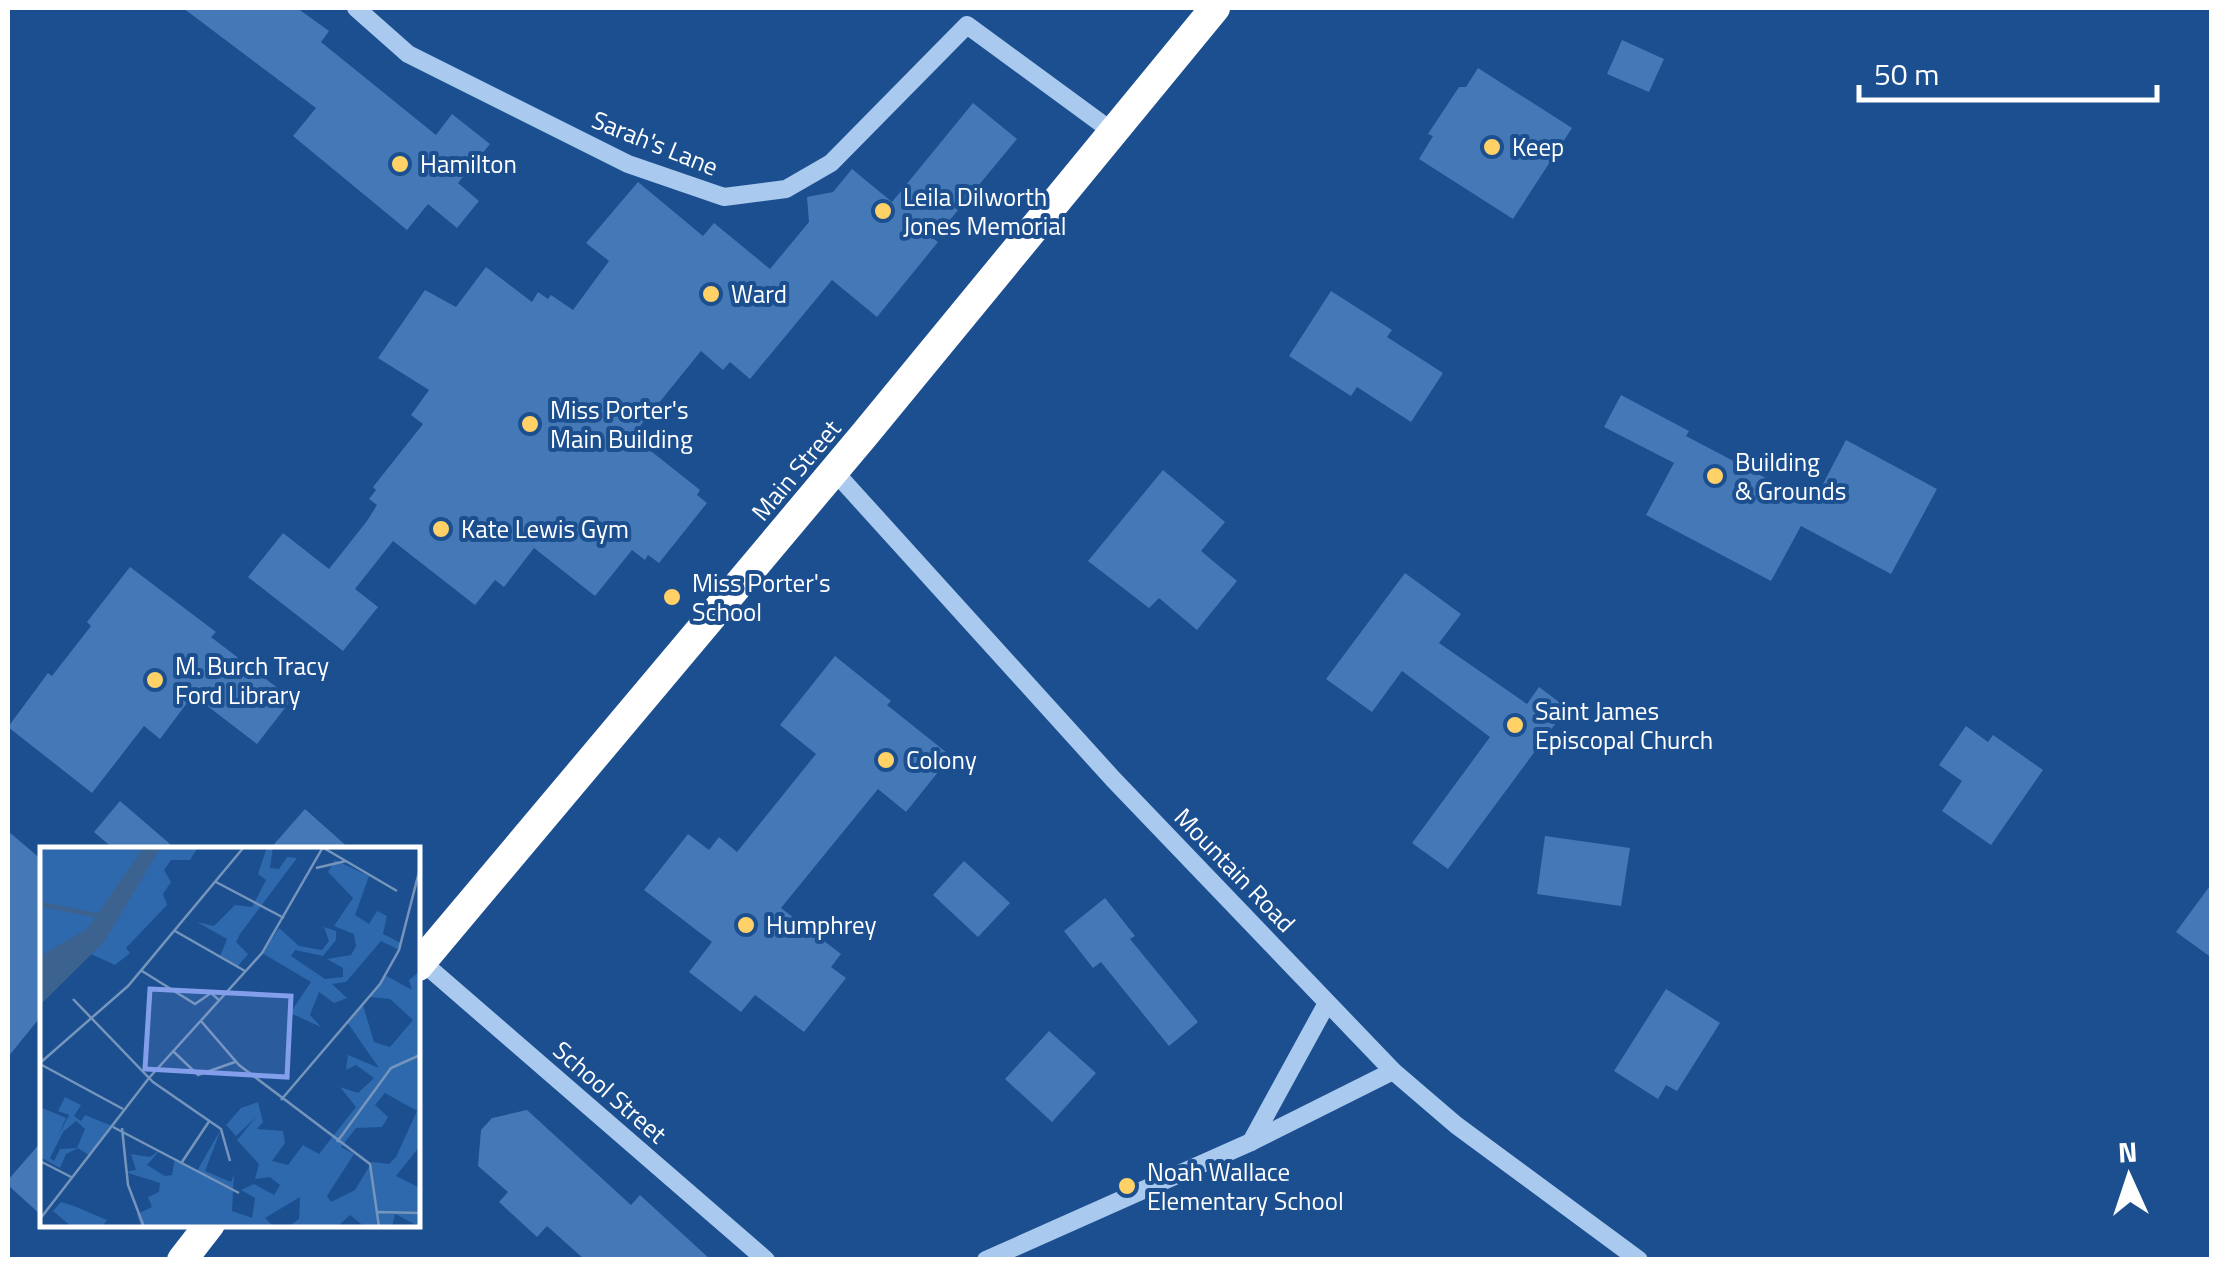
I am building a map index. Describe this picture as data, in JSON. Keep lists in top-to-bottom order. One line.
{"streets":{"highway":["Main Street"],"street":["Sarah's Lane","Mountain Road","School Street"]},"crossings":[["Sarah's Lane","Main Street"],["Main Street","Mountain Road"],["Main Street","School Street"]],"places":["Keep","Hamilton","Leila Dilworth Jones Memorial","Ward","Miss Porter's Main Building","Building & Grounds","Kate Lewis Gym","Miss Porter's School","M. Burch Tracy Ford Library","Saint James Episcopal Church","Colony","Humphrey","Noah Wallace Elementary School"],"scale_bar":"50 m","north":"top"}
